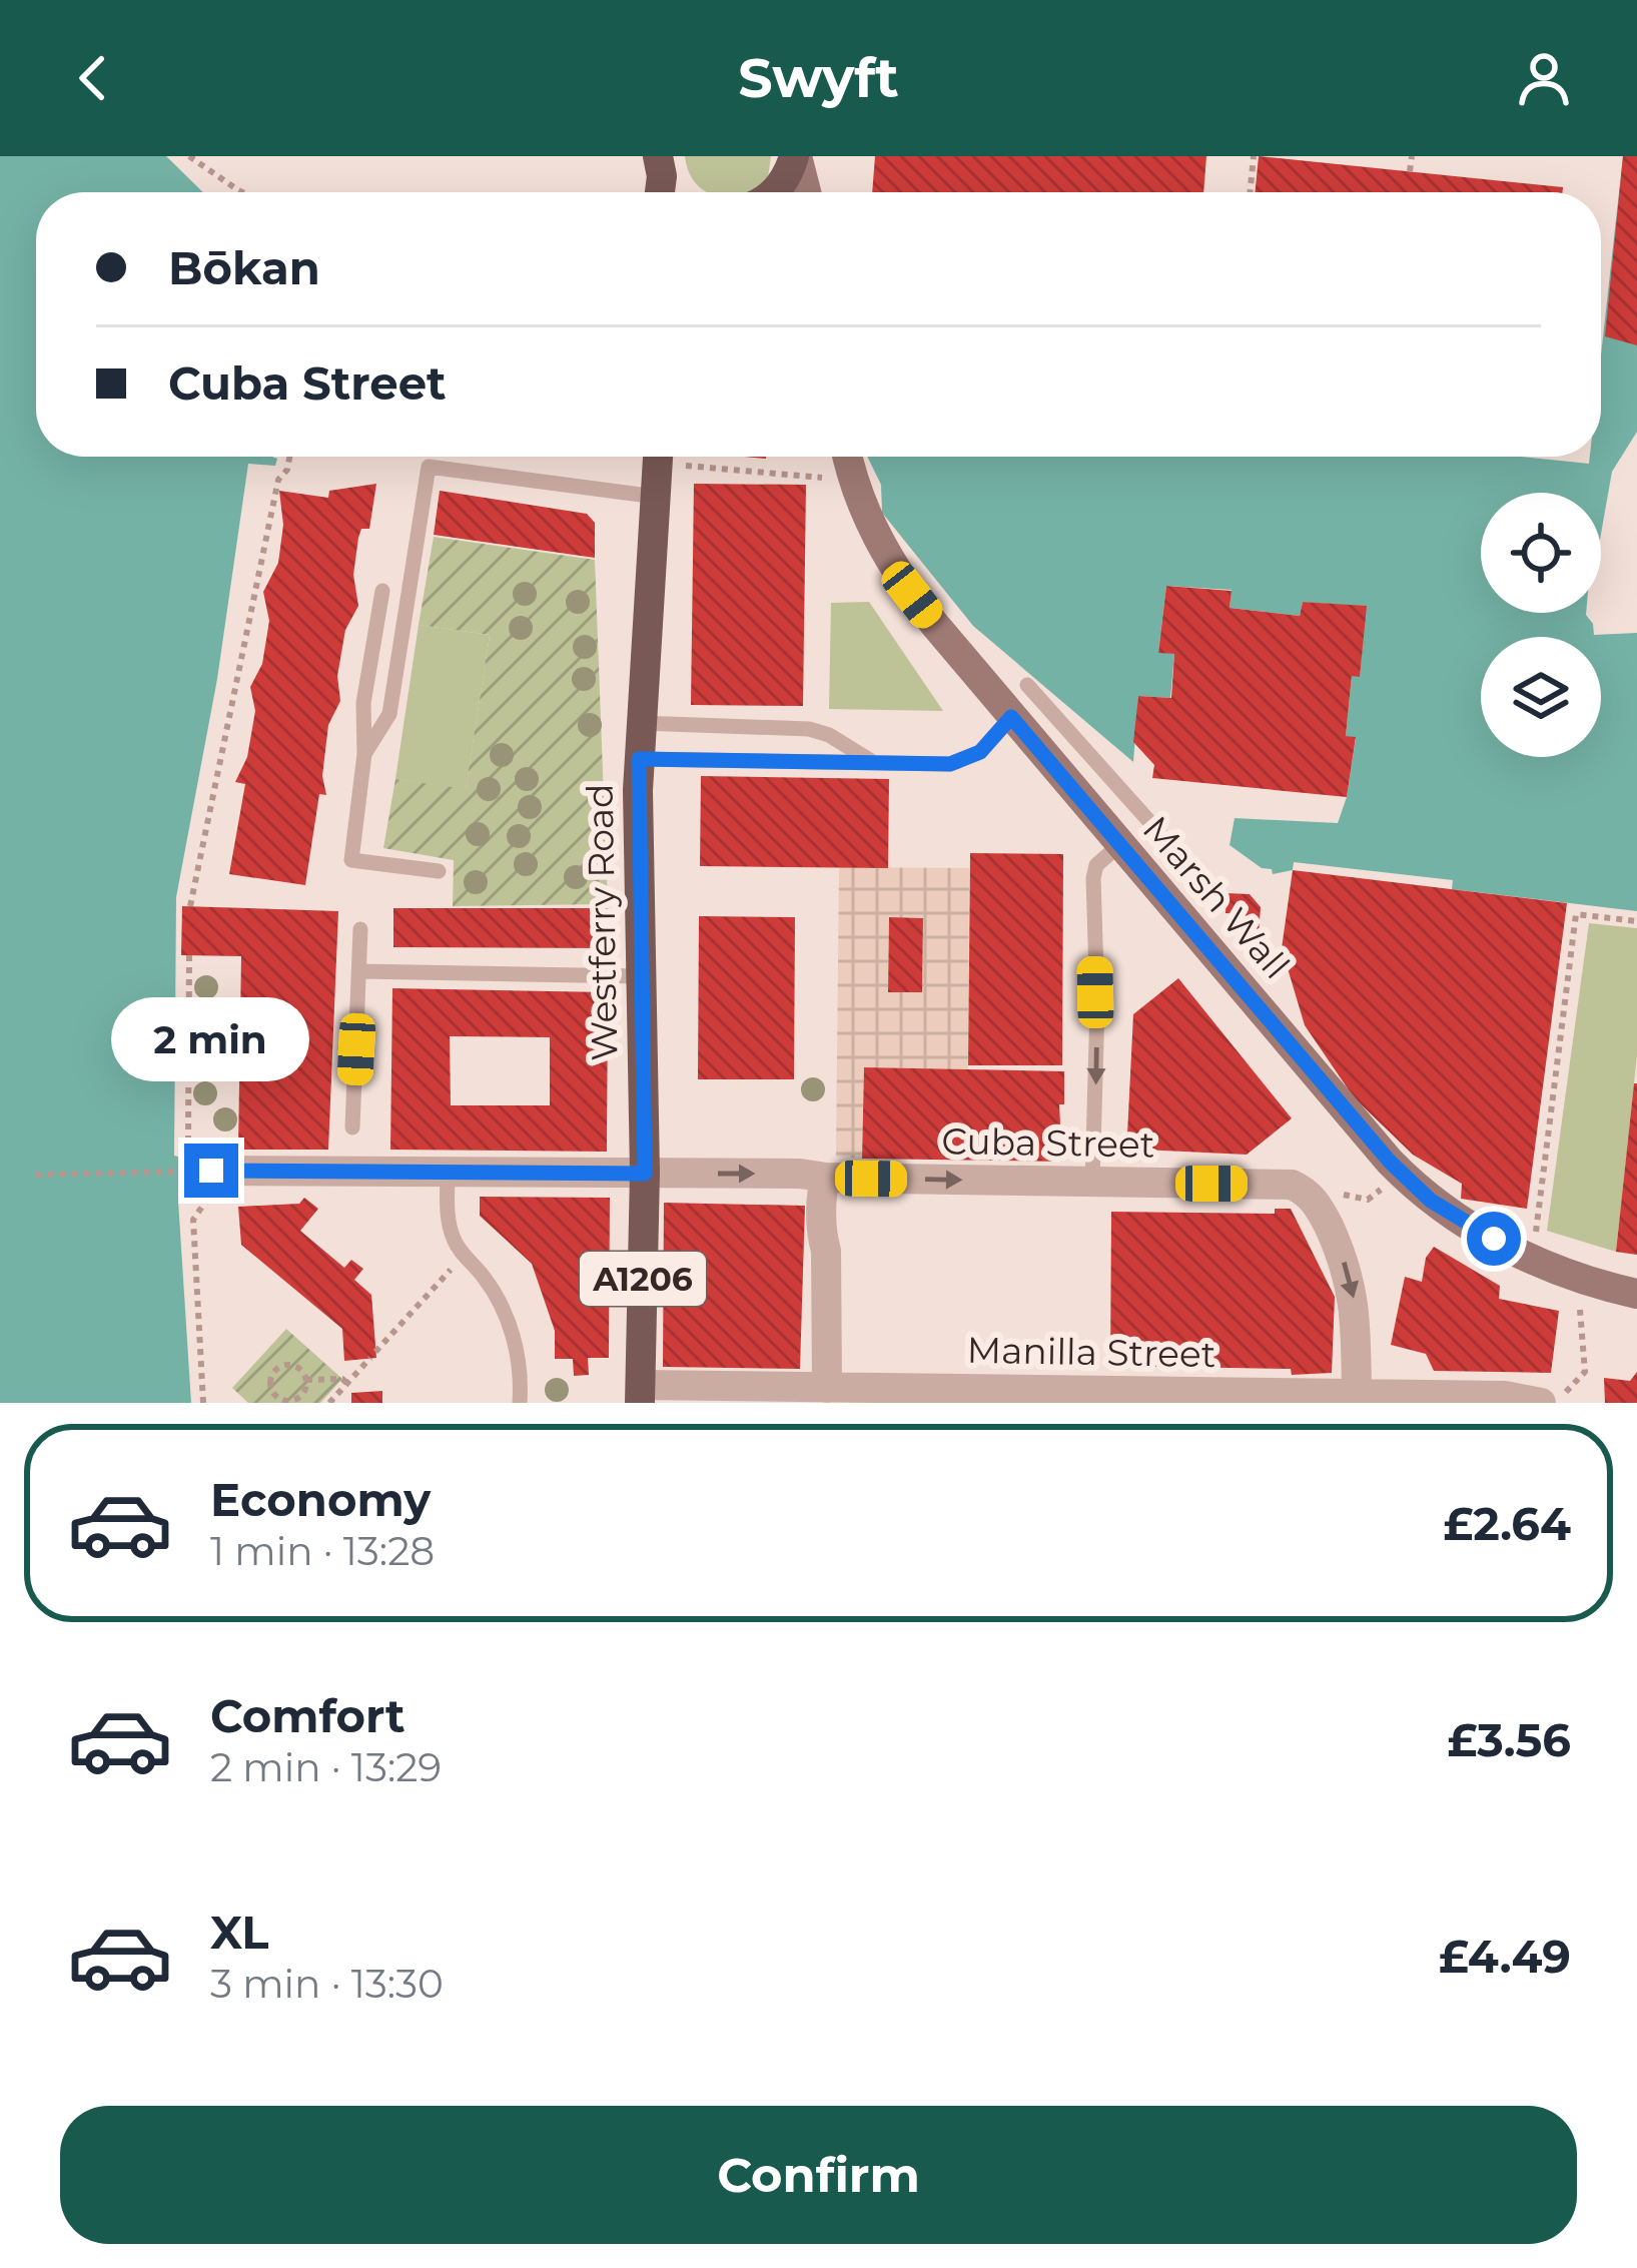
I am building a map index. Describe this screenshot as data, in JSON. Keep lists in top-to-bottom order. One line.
{"streets":{"main road":["Westferry Road","A1206"],"street":["Marsh Wall","Cuba Street","Manilla Street"]},"crossings":[["Westferry Road","Cuba Street"],["Westferry Road","Manilla Street"],["Cuba Street","Manilla Street"]],"one_way":["Cuba Street"],"page":{"header":"Swyft","banner":["Bōkan","Cuba Street"],"bubble":"2 min","list":[{"name":"Economy","note":"1 min · 13:28","value":"£2.64"},{"name":"Comfort","note":"2 min · 13:29","value":"£3.56"},{"name":"XL","note":"3 min · 13:30","value":"£4.49"}],"buttons":"Confirm"}}
